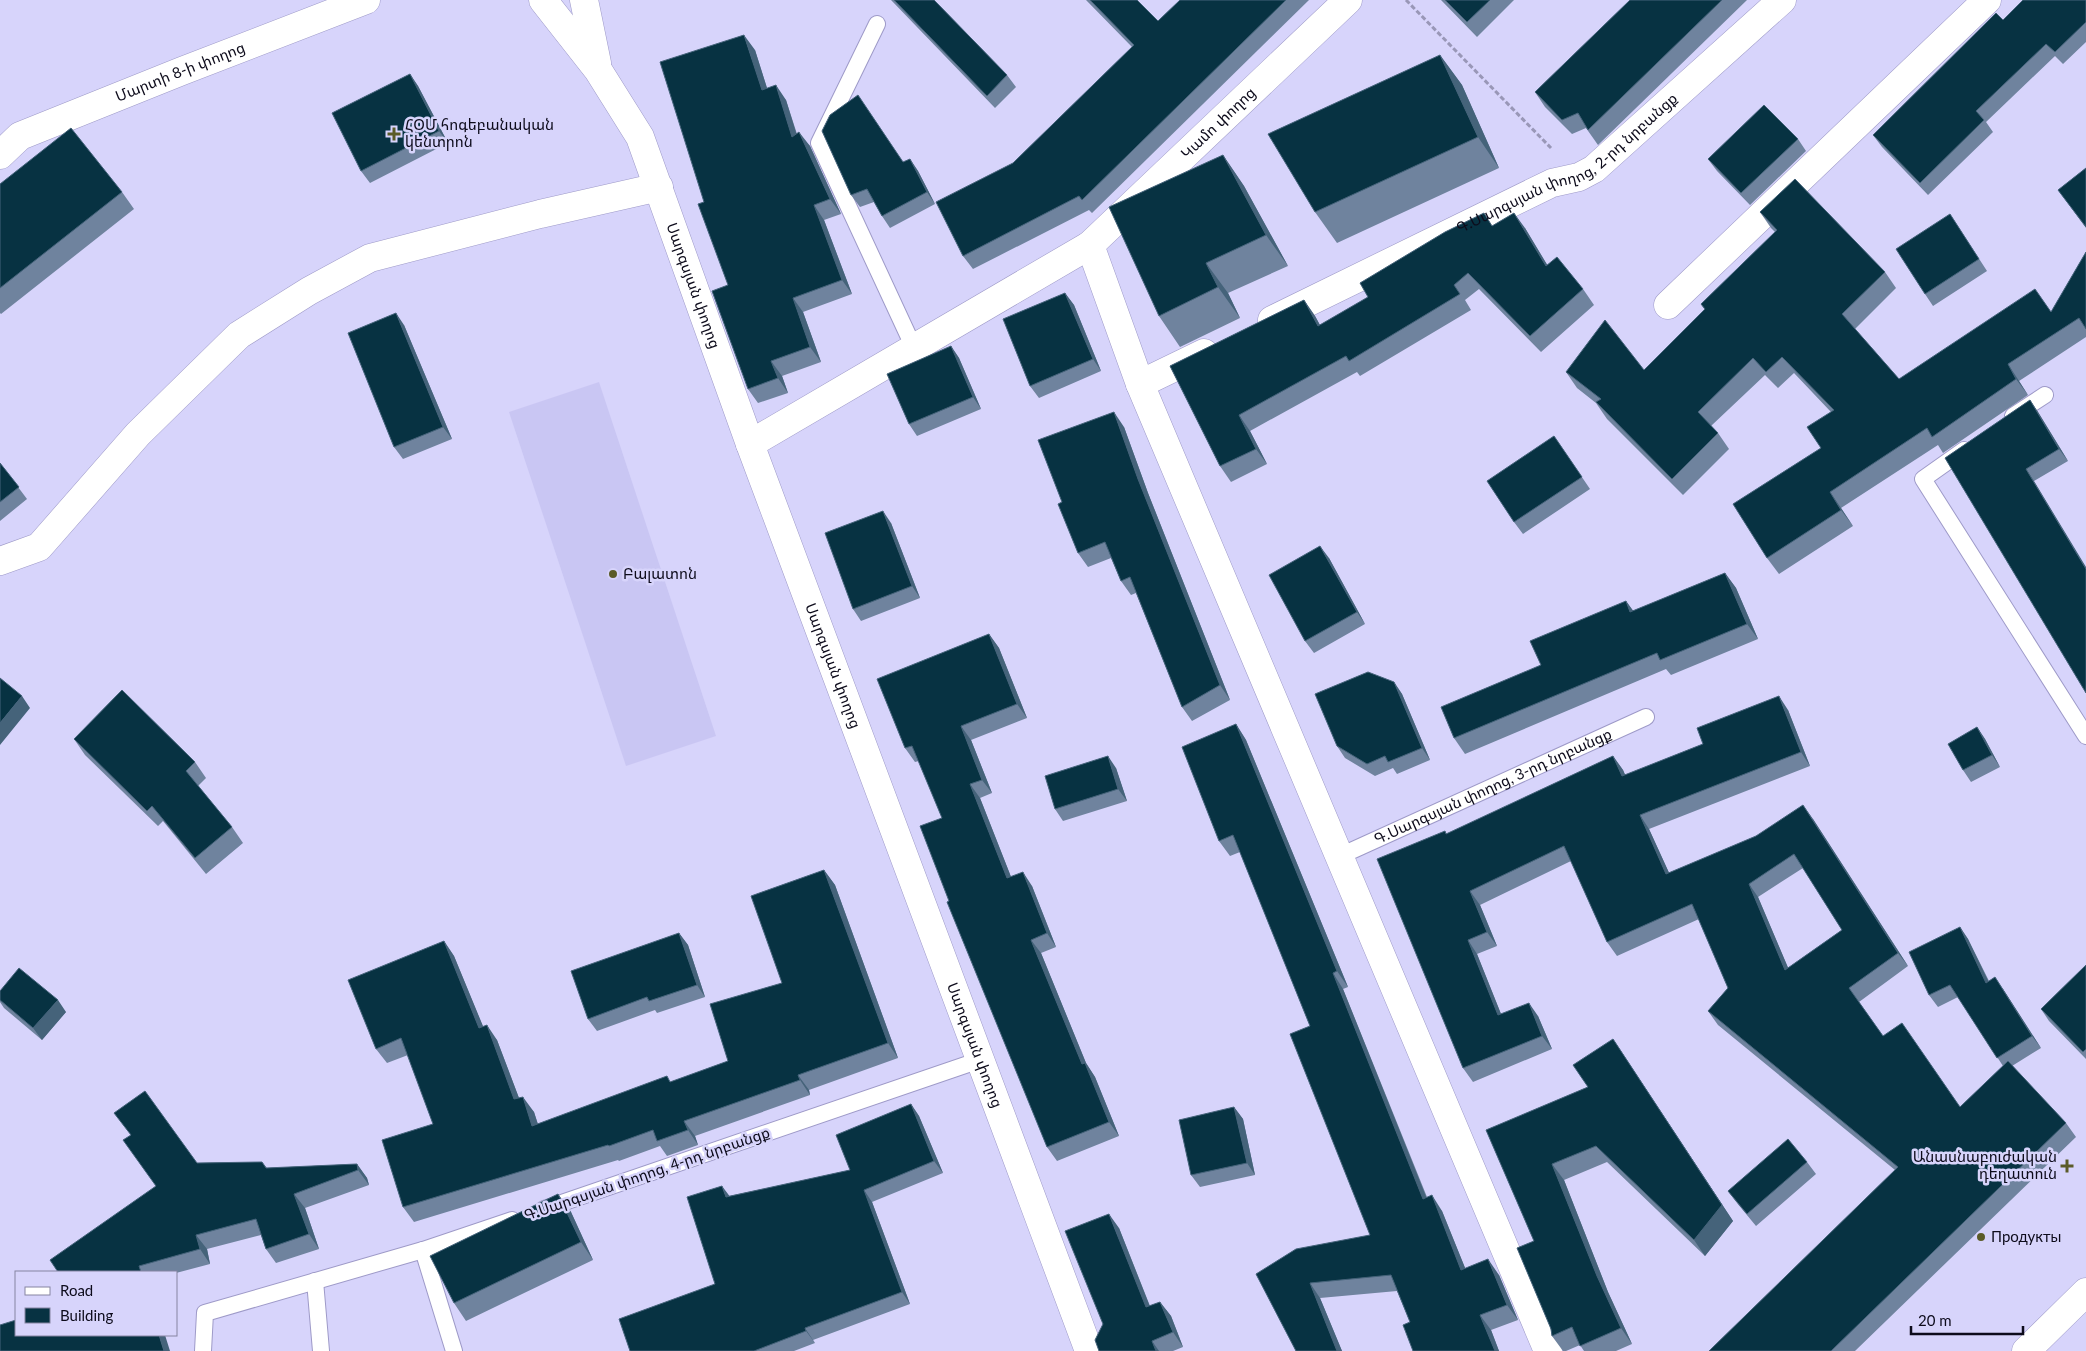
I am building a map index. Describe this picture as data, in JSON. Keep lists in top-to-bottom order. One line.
{"streets":{"street":["Մարտի 8-ի փողոց","Կամո փողոց","Գ.Սարգսյան փողոց, 2-րդ նրբանցք","Սարգսյան փողոց"],"lane":["Գ.Սարգսյան փողոց, 3-րդ նրբանցք","Գ.Սարգսյան փողոց, 4-րդ նրբանցք"]},"crossings":[["Կամո փողոց","Սարգսյան փողոց"],["Սարգսյան փողոց","Գ.Սարգսյան փողոց, 4-րդ նրբանցք"]],"places":{"health":["ՀՕՄ հոգեբանական կենտրոն","Անասնաբուժական դեղատուն"],"other":["Բալատոն","Продукты"]},"legend":["Road","Building"],"scale_bar":"20 m"}
